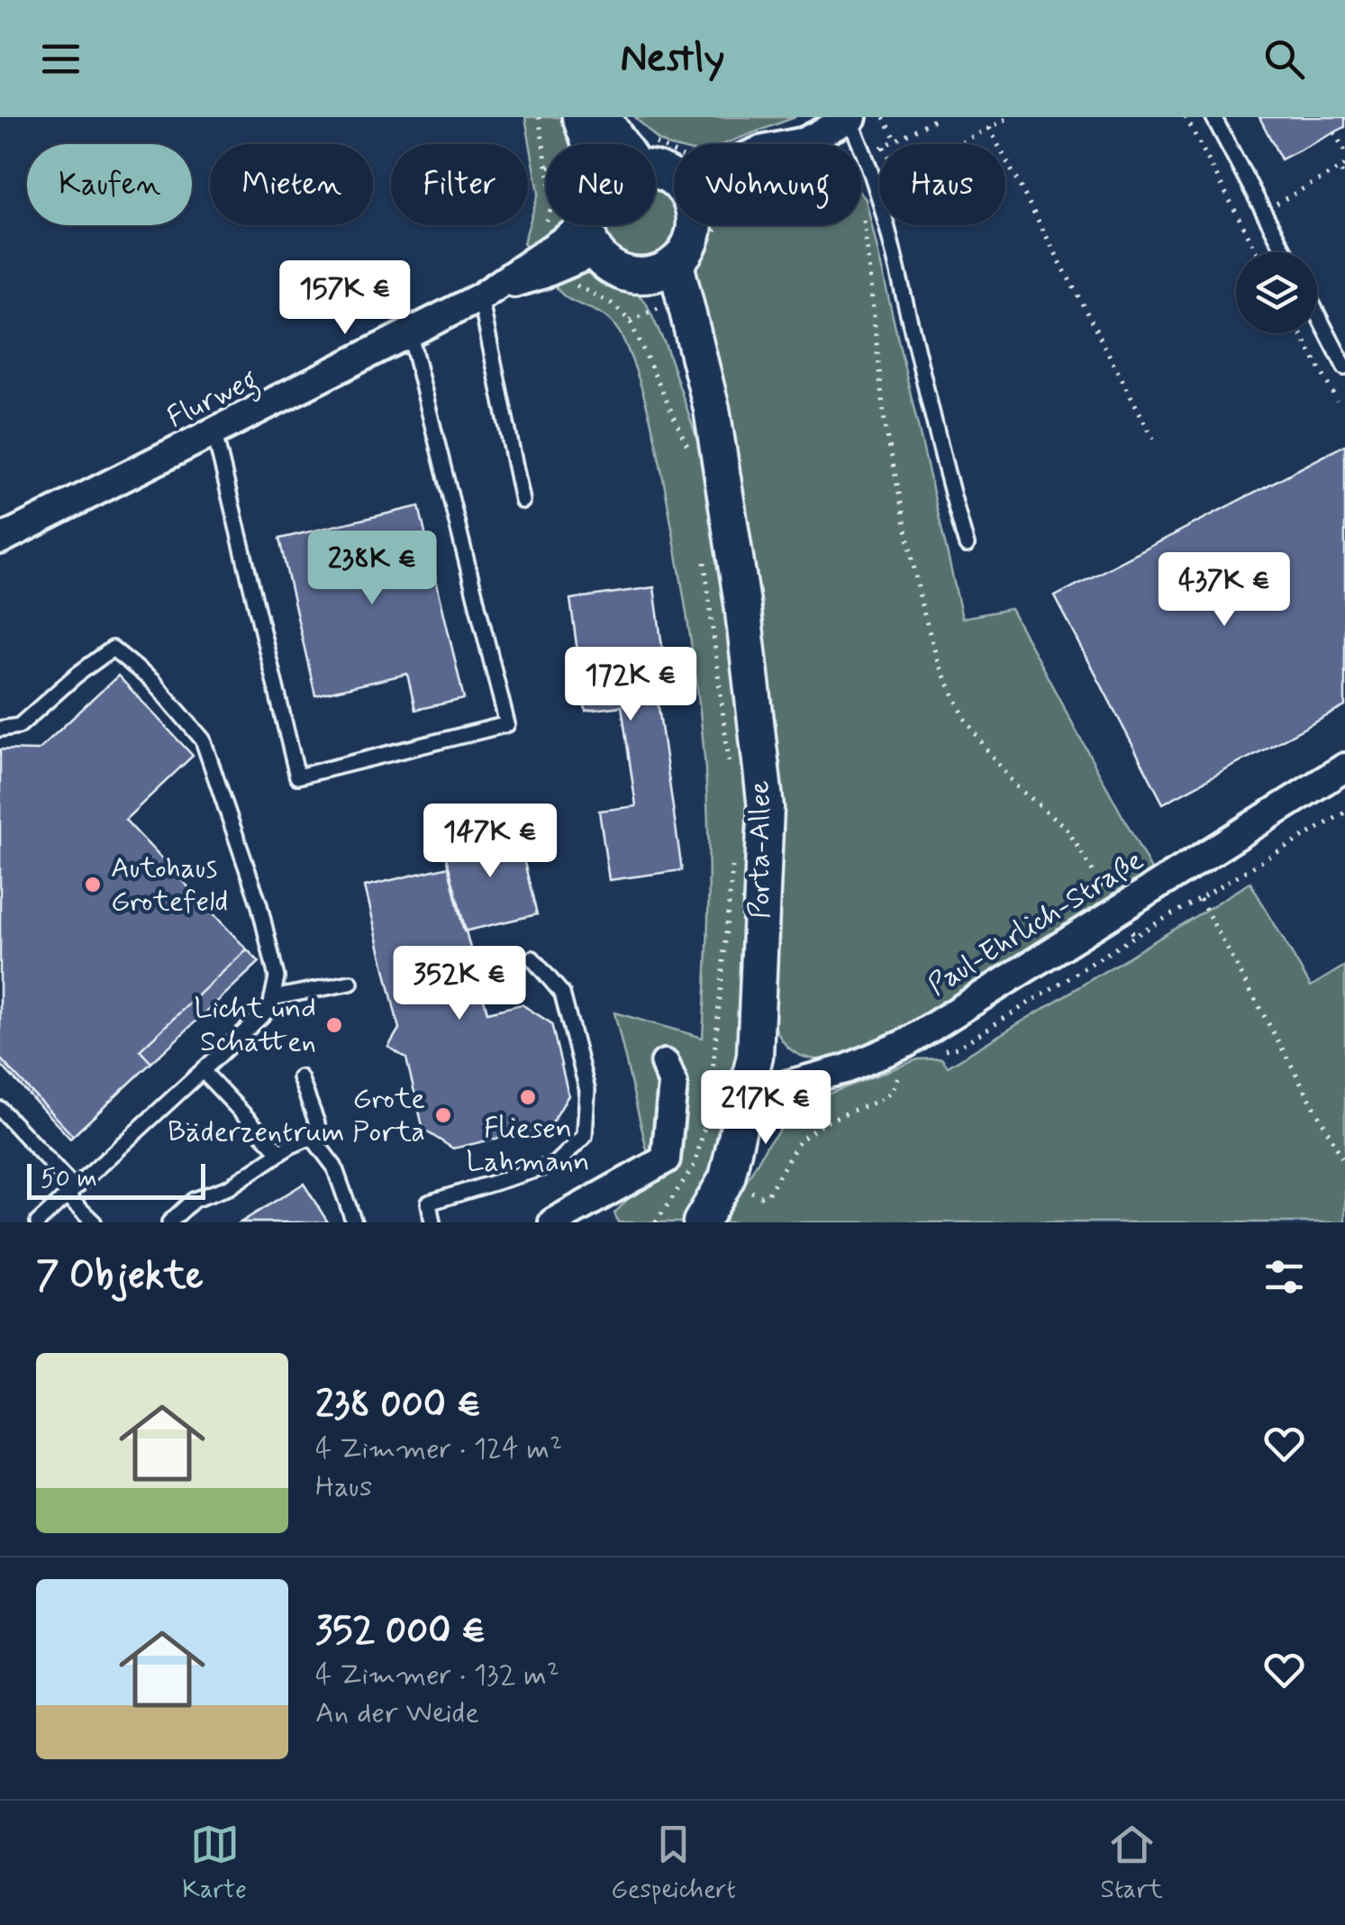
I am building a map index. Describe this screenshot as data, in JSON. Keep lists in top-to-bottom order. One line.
{"streets":{"street":["Flurweg","Porta-Allee","Paul-Ehrlich-Straße"]},"crossings":[["Porta-Allee","Paul-Ehrlich-Straße"]],"places":["Autohaus Grotefeld","Licht und Schatten","Fliesen Lahmann","Grote Bäderzentrum Porta"],"scale_bar":"50 m","page":{"header":"Nestly","chip":["Kaufen","Mieten","Filter","Neu","Wohnung","Haus"],"price":["157K €","238K €","437K €","172K €","147K €","352K €","217K €"],"scale":"50 m","heading":"7 Objekte","list":[{"name":"238 000 €","note":"4 Zimmer · 124 m² · Haus"},{"name":"352 000 €","note":"4 Zimmer · 132 m² · An der Weide"}],"tabs":["Karte","Gespeichert","Start"]}}
